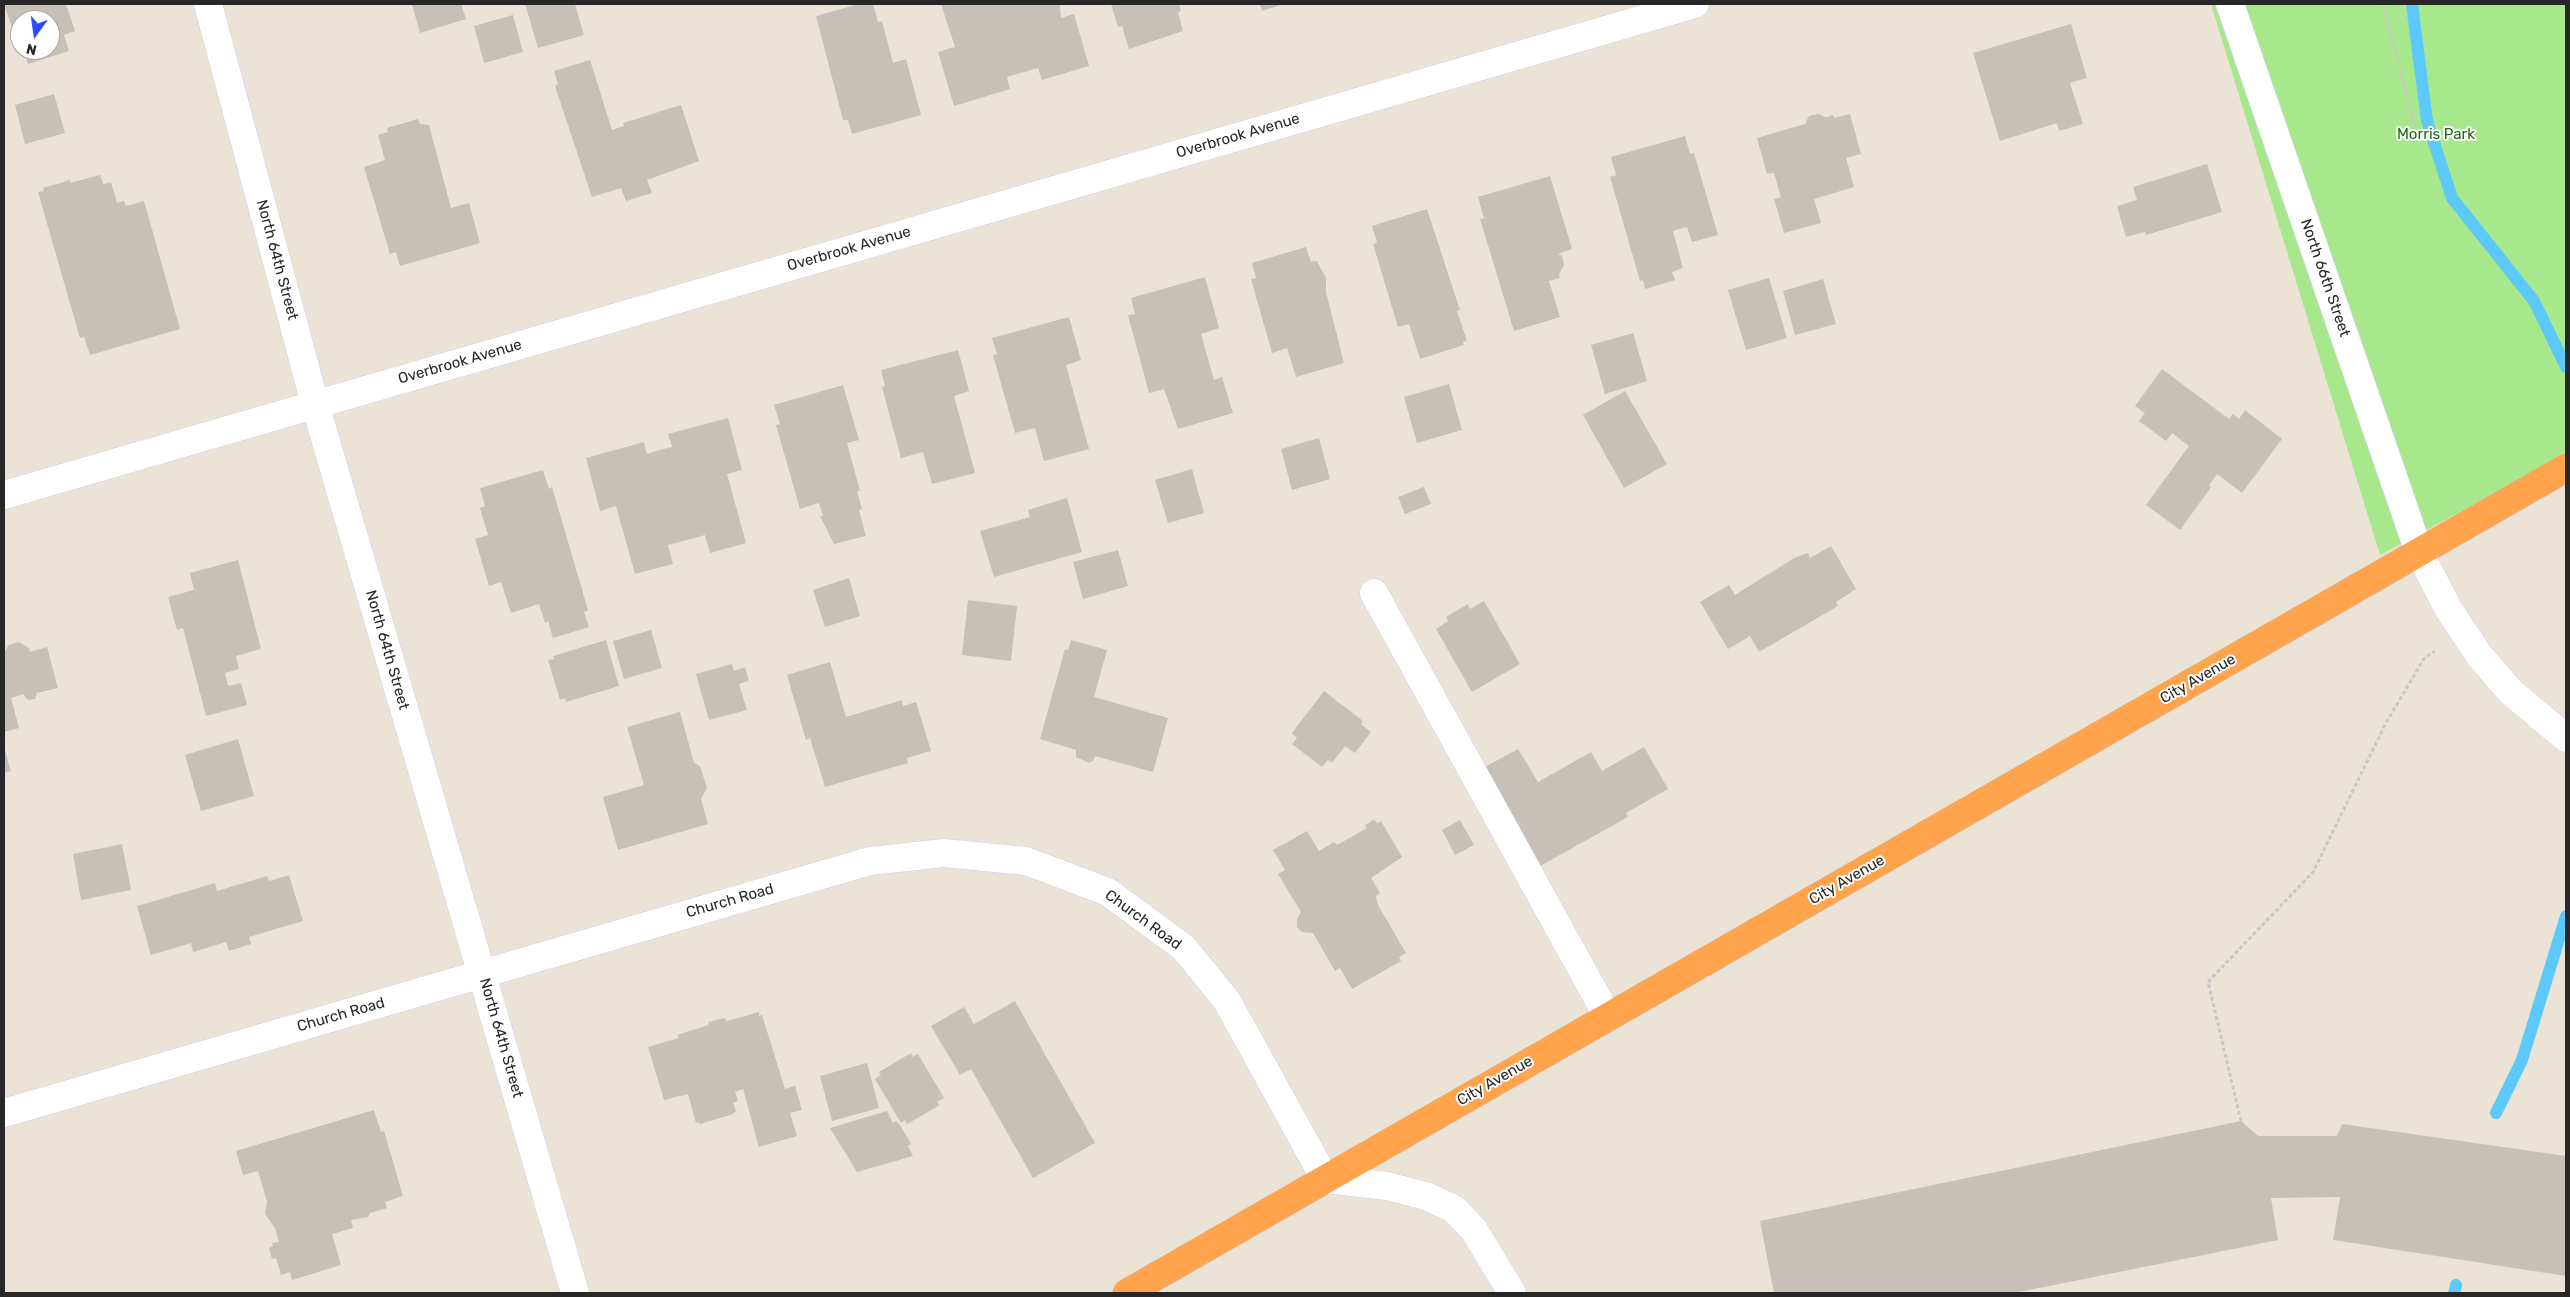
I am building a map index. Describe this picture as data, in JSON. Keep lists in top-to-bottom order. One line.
{"streets":{"highway":["City Avenue"],"street":["Overbrook Avenue","North 64th Street","North 66th Street","Church Road"]},"crossings":[["Overbrook Avenue","North 64th Street"],["North 64th Street","Church Road"],["North 66th Street","City Avenue"],["City Avenue","Church Road"]],"parks":["Morris Park"],"north":"bottom"}
